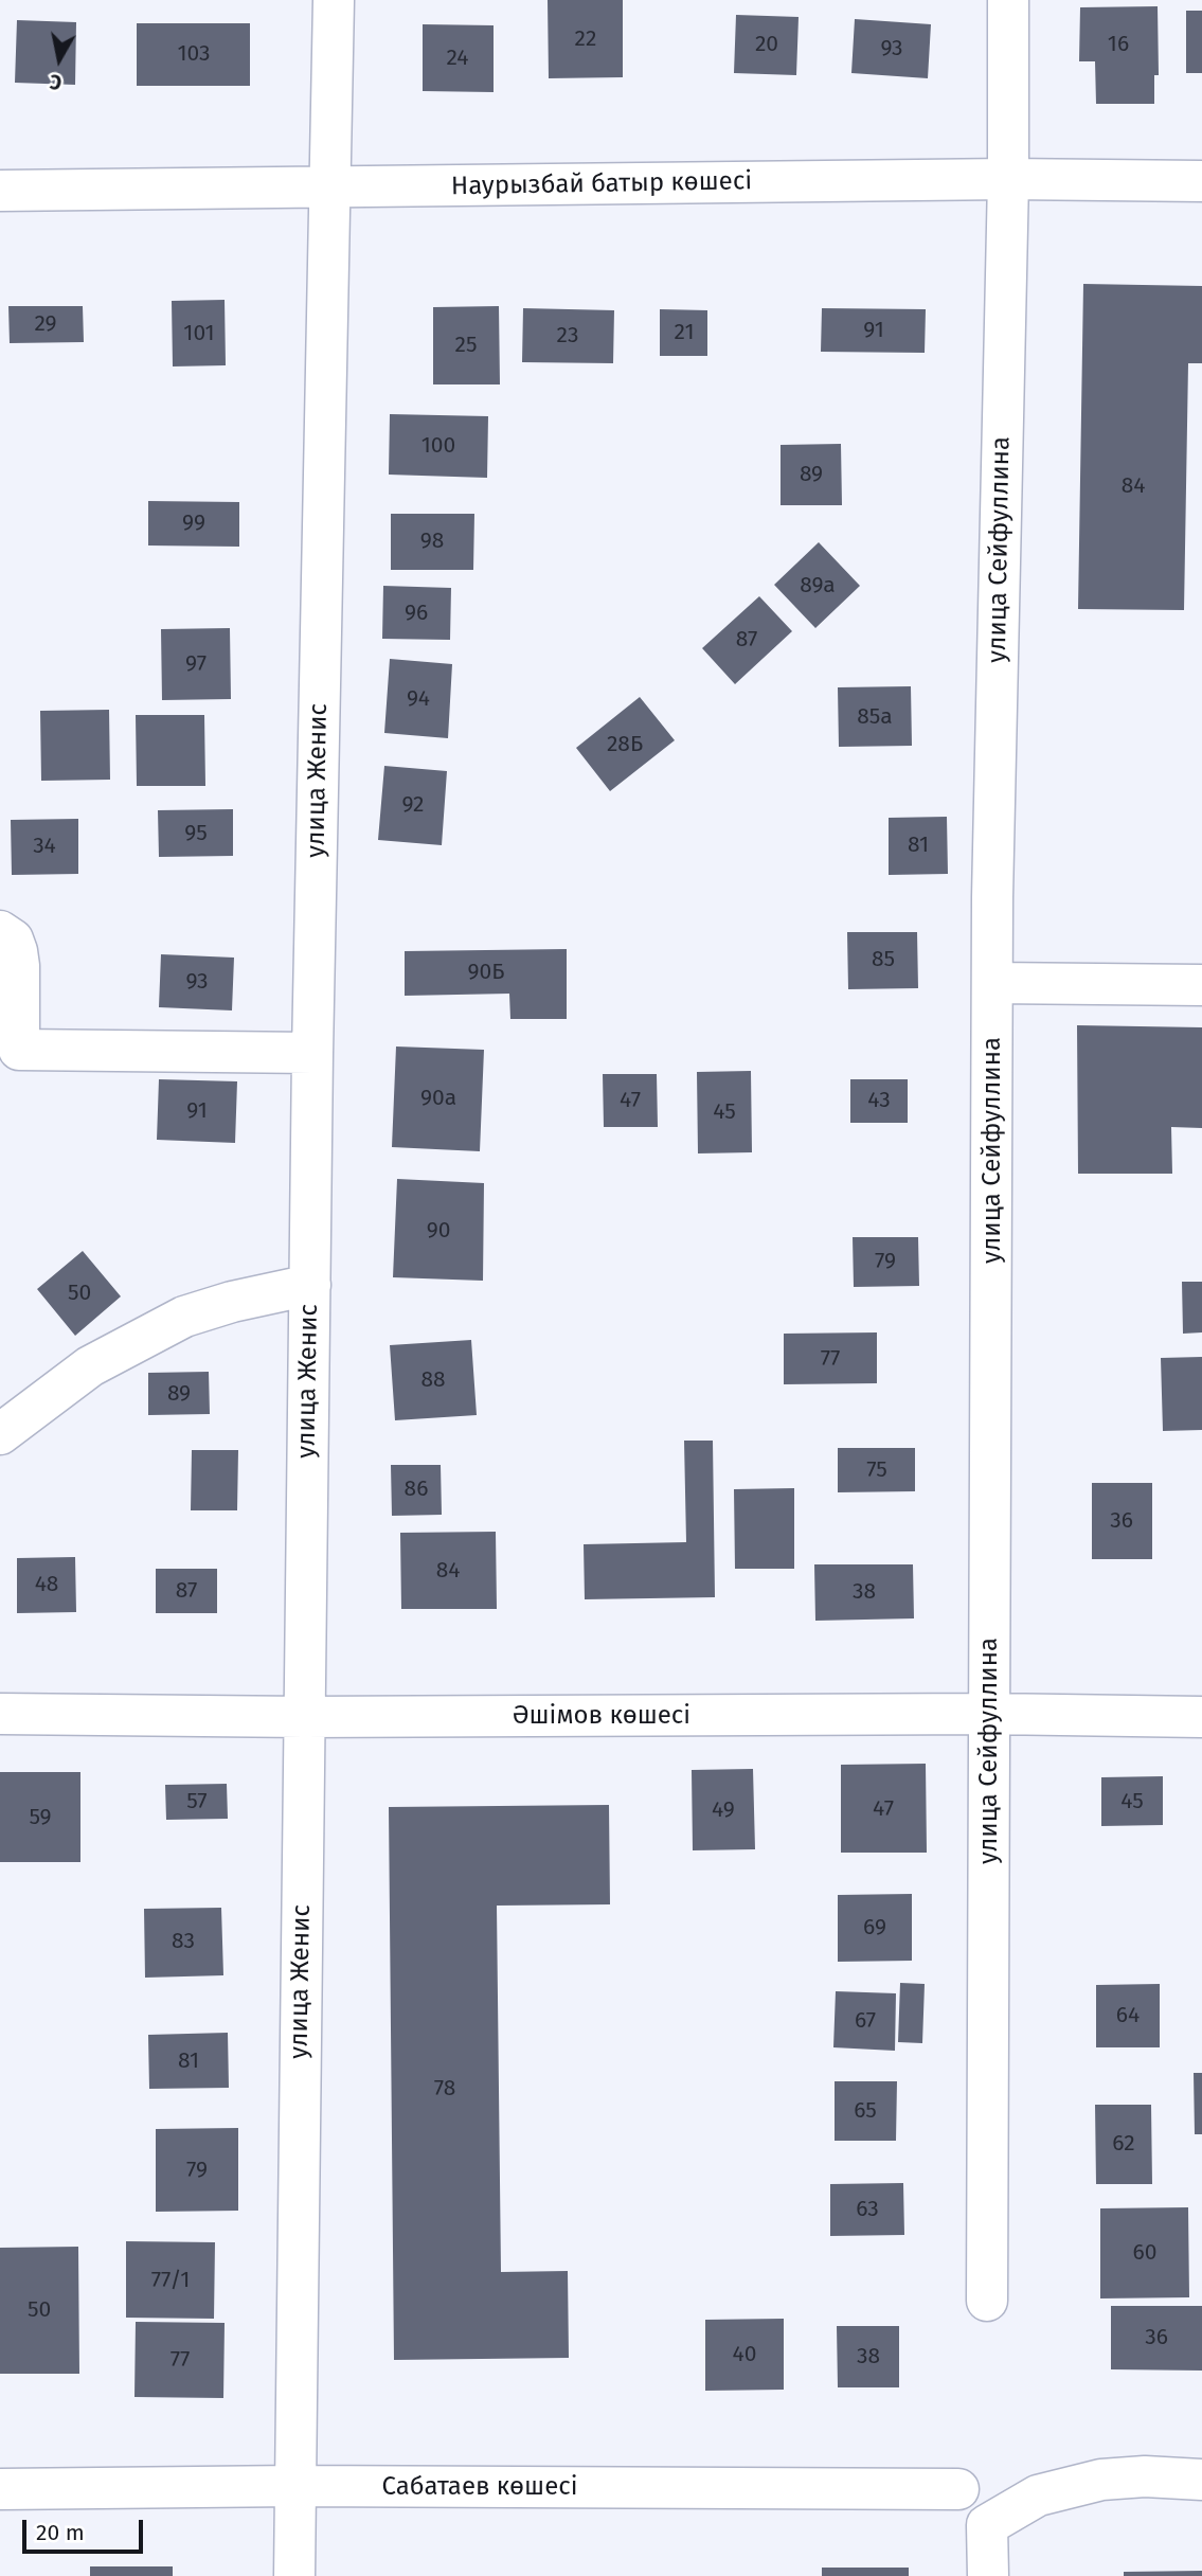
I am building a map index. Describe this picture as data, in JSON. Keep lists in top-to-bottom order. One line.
{"streets":{"street":["Наурызбай батыр көшесі","улица Сейфуллина","улица Женис","Әшімов көшесі","Сабатаев көшесі"]},"crossings":[["Наурызбай батыр көшесі","улица Сейфуллина"],["Наурызбай батыр көшесі","улица Женис"],["улица Сейфуллина","Әшімов көшесі"],["улица Женис","Әшімов көшесі"],["улица Женис","Сабатаев көшесі"]],"house_numbers":["22","20","16","93","103","24","29","91","21","101","23","25","100","89","84","99","98","89а","96","87","97","94","85а","28Б","92","95","81","34","85","90Б","93","90а","47","43","91","45","90","79","50","77","88","89","75","86","36","84","48","87","38","57","45","47","49","59","69","83","64","67","81","78","65","62","79","63","60","77/1","50","36","40","38","77"],"scale_bar":"20 m","north":"bottom"}
